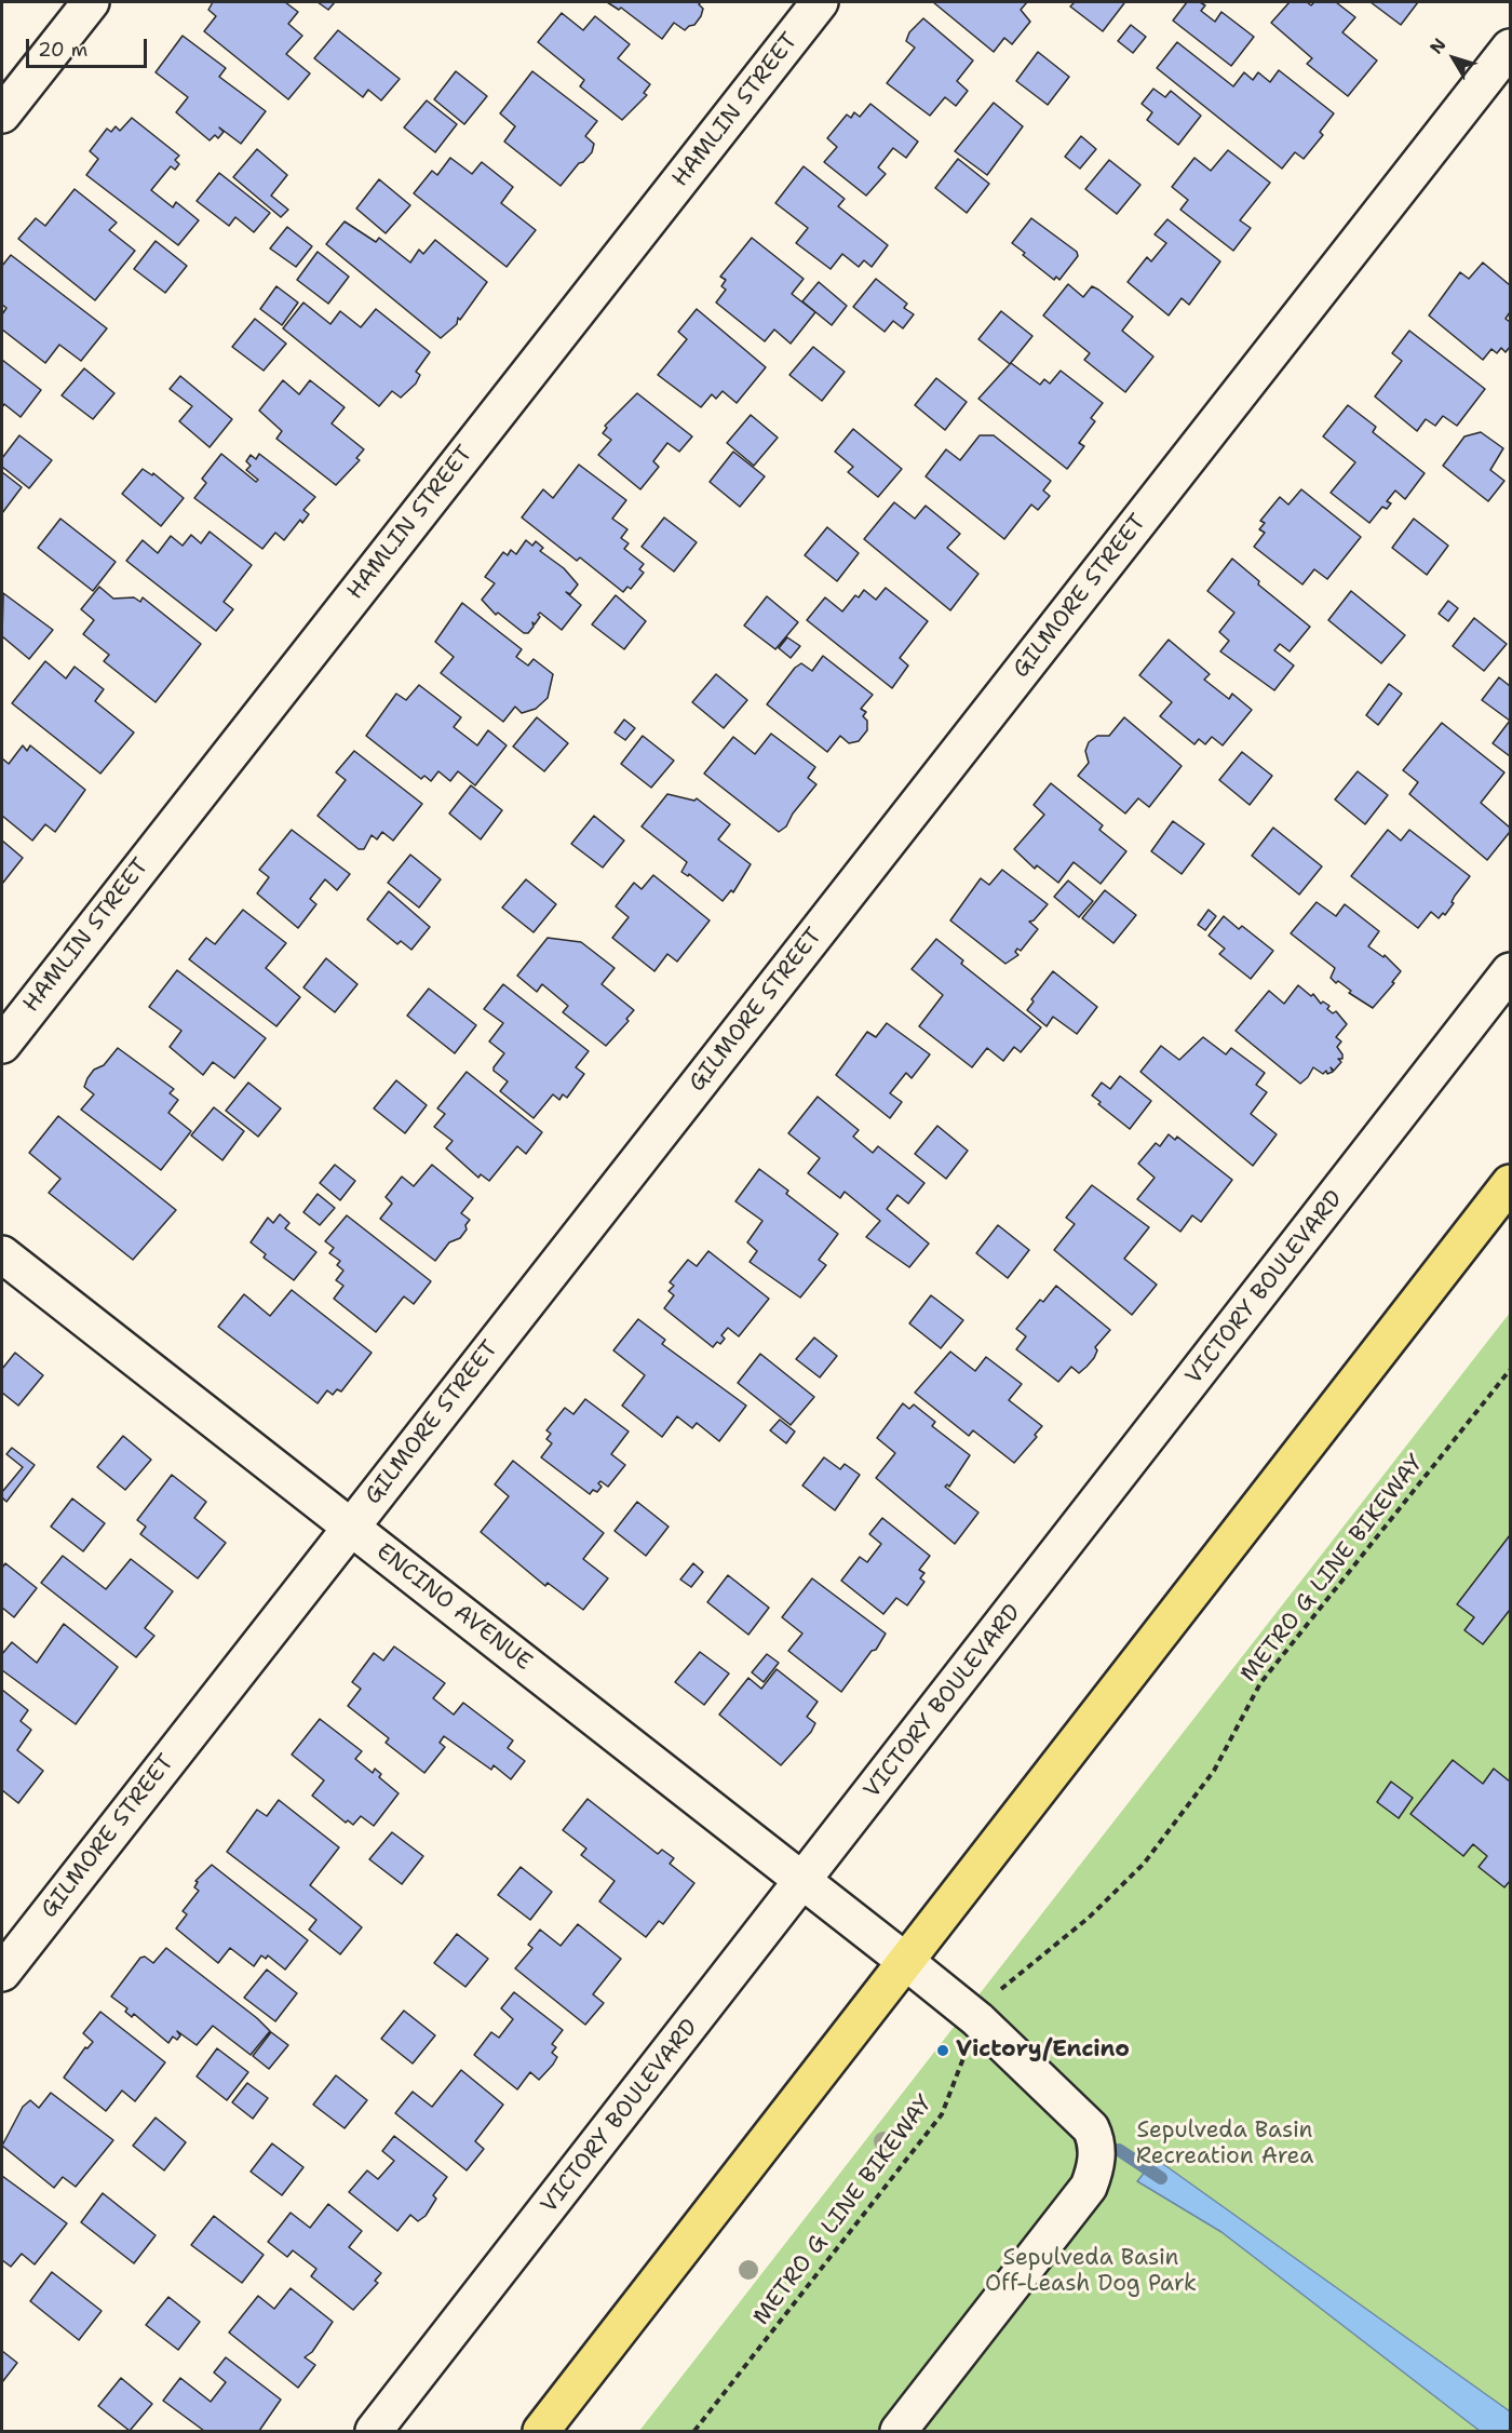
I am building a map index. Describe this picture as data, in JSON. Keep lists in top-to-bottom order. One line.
{"streets":{"street":["HAMLIN STREET","GILMORE STREET","VICTORY BOULEVARD","ENCINO AVENUE"],"path":["METRO G LINE BIKEWAY"]},"crossings":[["GILMORE STREET","ENCINO AVENUE"],["VICTORY BOULEVARD","ENCINO AVENUE"],["METRO G LINE BIKEWAY","ENCINO AVENUE"]],"parks":["Sepulveda Basin Recreation Area","Sepulveda Basin Off-Leash Dog Park"],"places":["Victory/Encino"],"scale_bar":"20 m","north":"top left"}
